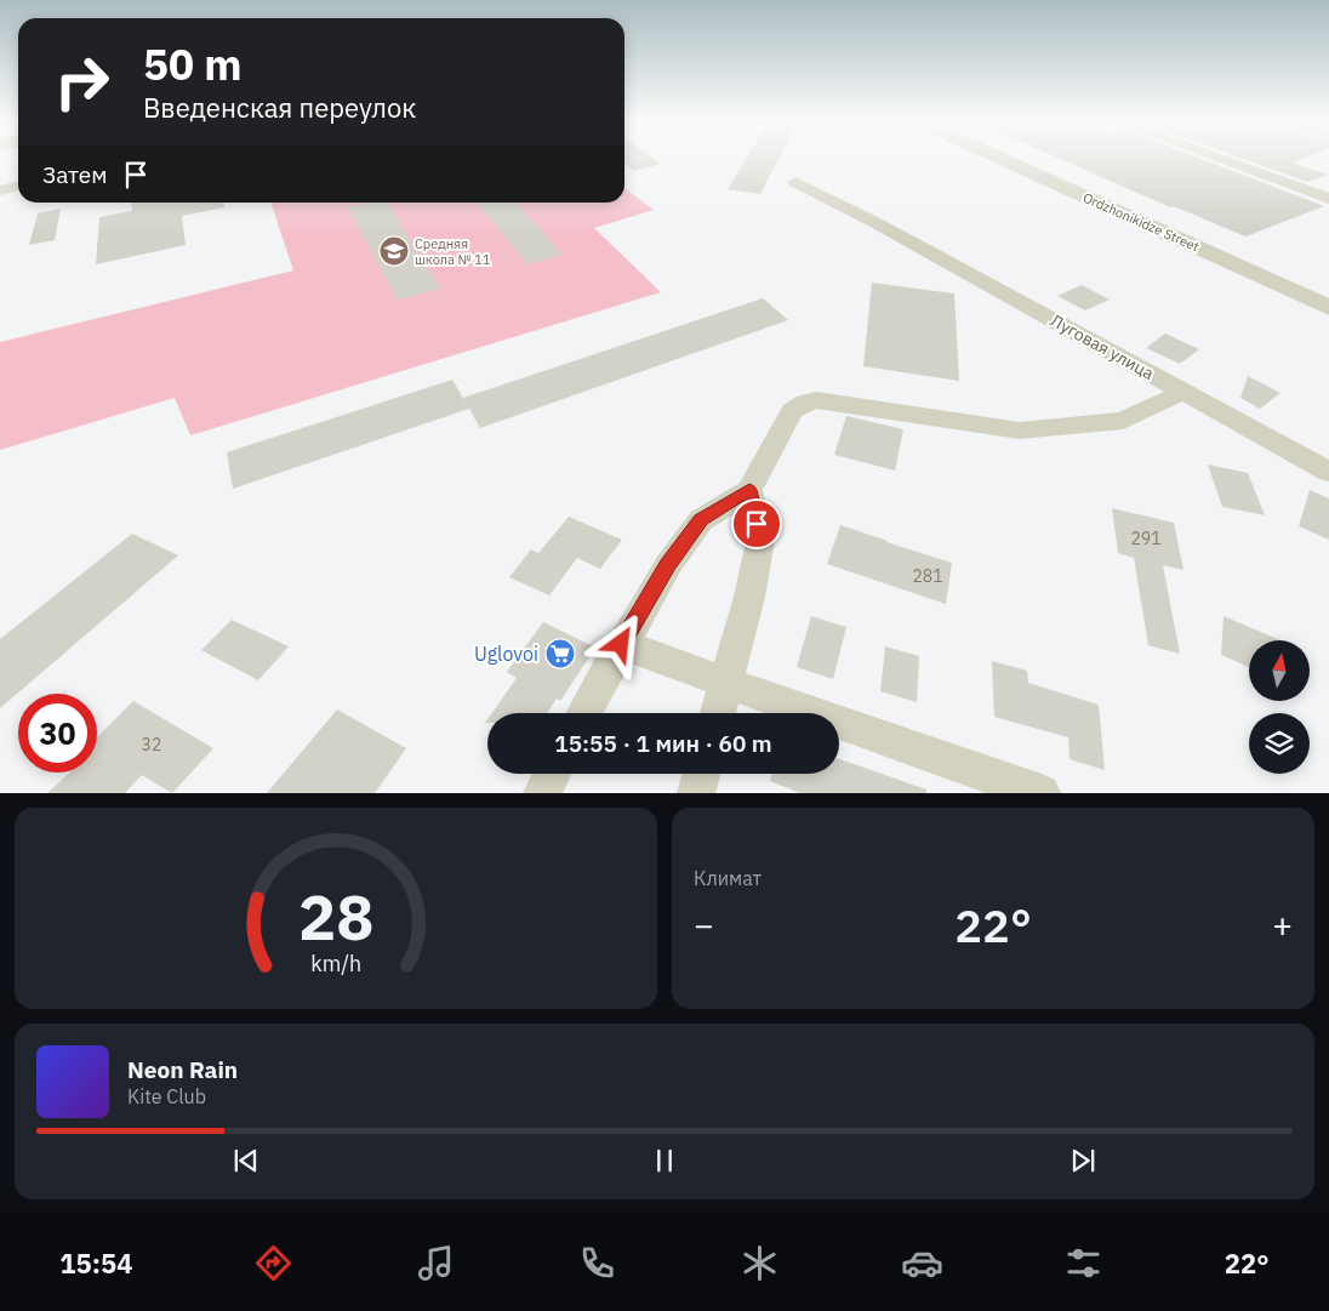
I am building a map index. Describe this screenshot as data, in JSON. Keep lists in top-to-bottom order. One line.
{"streets":{"street":["Ordzhonikidze Street","Луговая улица"]},"places":{"school or university":["Средняя школа № 11"],"supermarket":["Uglovoi"]},"house_numbers":["291","281","32"],"north":"top","page":{"turn":["50 m","Введенская переулок"],"then":"Затем","limit":"30","trip":"15:55 · 1 мин · 60 m","tile":"Климат","heat":["−","22°","+"],"song":["Neon Rain","Kite Club"],"tabs":["15:54","22°"],"gauge":["28","km/h"]}}
